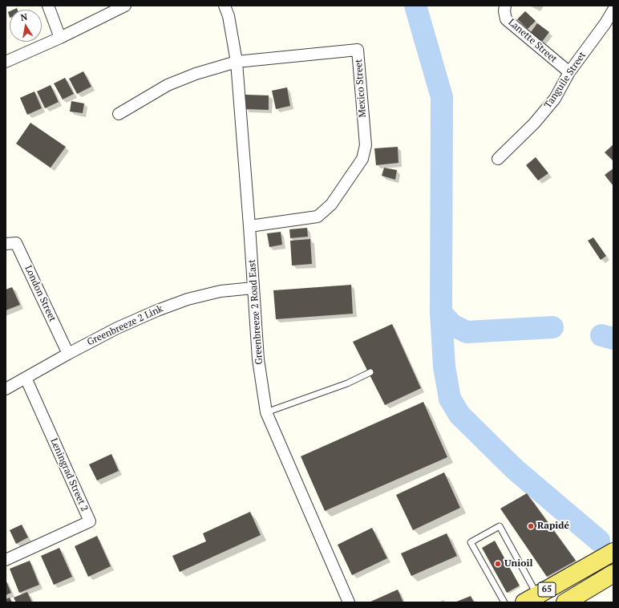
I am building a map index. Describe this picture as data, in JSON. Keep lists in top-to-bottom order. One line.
{"streets":{"main road":["65"],"street":["Lanette Street","Tanguile Street","Mexico Street","London Street","Greenbreeze 2 Road East","Greenbreeze 2 Link","Leningrad Street 2"]},"crossings":[["Lanette Street","Tanguile Street"],["Mexico Street","Greenbreeze 2 Road East"],["London Street","Greenbreeze 2 Link"],["Greenbreeze 2 Road East","Greenbreeze 2 Link"],["Greenbreeze 2 Link","Leningrad Street 2"]],"places":["Rapidé","Unioil"],"north":"top"}
